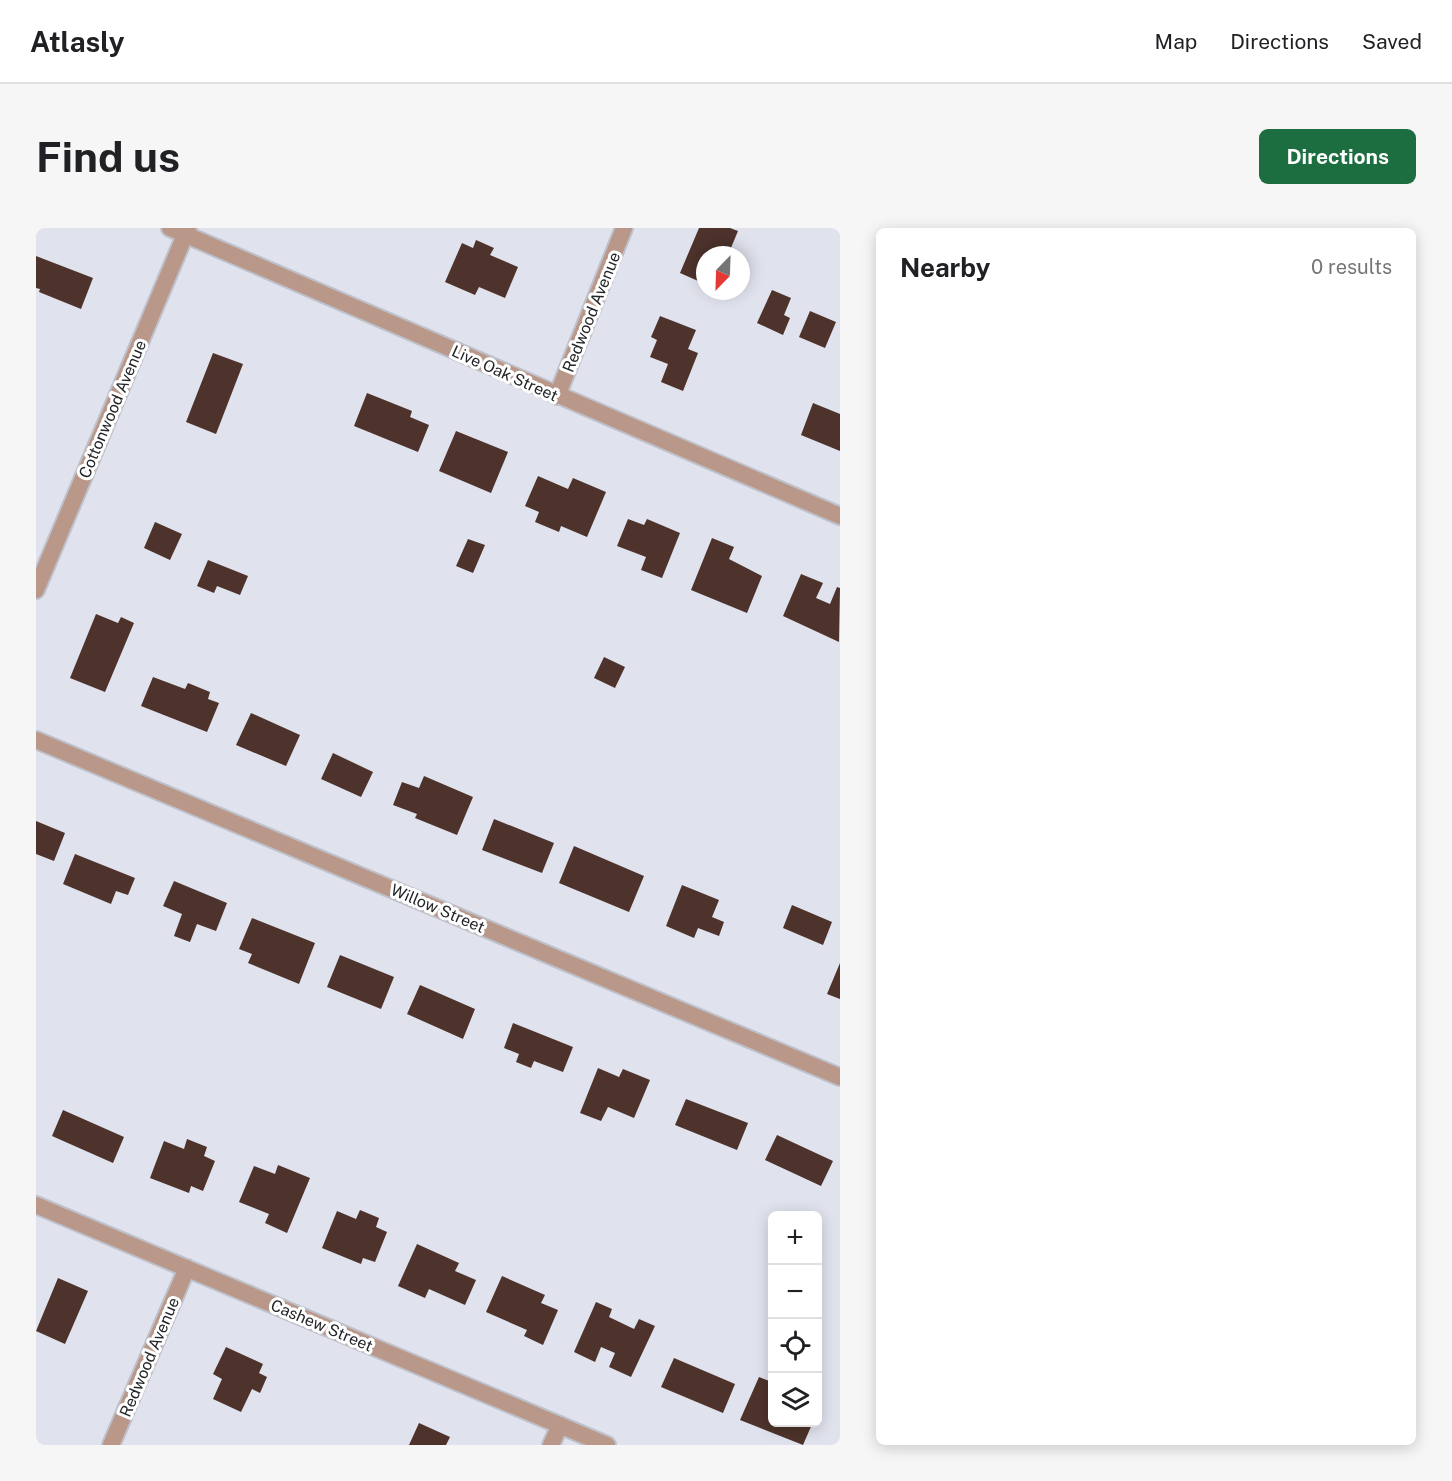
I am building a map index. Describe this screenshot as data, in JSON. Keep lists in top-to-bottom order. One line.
{"streets":{"street":["Redwood Avenue","Live Oak Street","Cottonwood Avenue","Willow Street","Cashew Street"]},"crossings":[["Redwood Avenue","Live Oak Street"],["Redwood Avenue","Cashew Street"],["Live Oak Street","Cottonwood Avenue"]],"north":"bottom left","page":{"header":"Atlasly","nav":["Map","Directions","Saved"],"buttons":"Directions","title":"Find us","heading":["Nearby","0 results"],"map_buttons":["+","−"]}}
